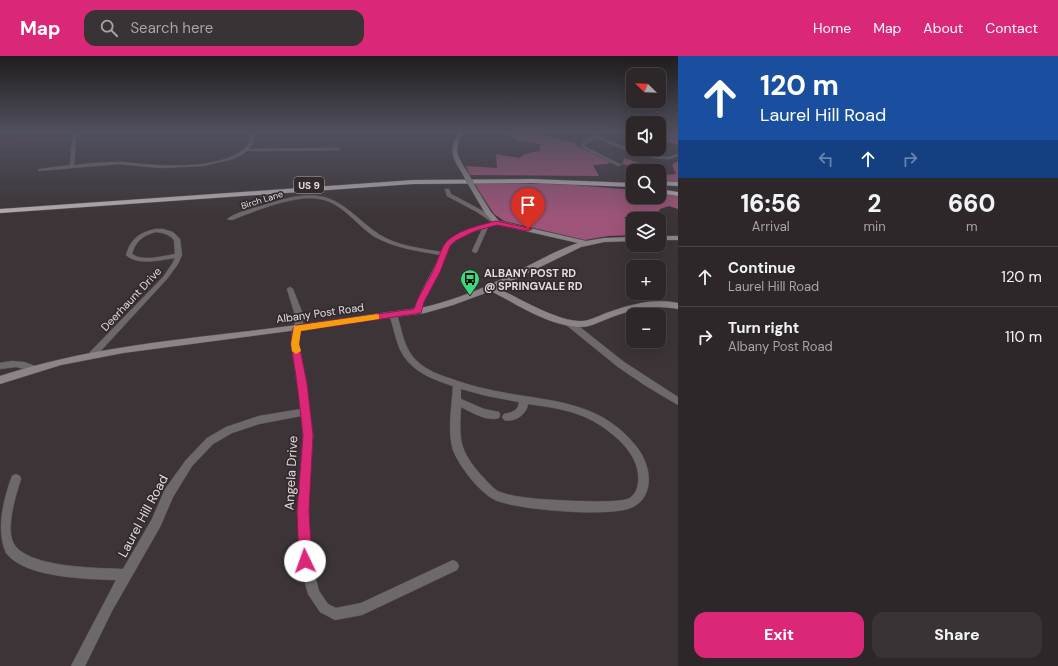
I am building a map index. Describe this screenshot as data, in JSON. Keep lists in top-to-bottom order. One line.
{"streets":{"highway":["US 9"],"main road":["Albany Post Road"],"street":["Birch Lane","Deerhaunt Drive","Angela Drive","Laurel Hill Road"]},"crossings":[["Deerhaunt Drive","Albany Post Road"],["Angela Drive","Laurel Hill Road"]],"places":{"bus stop":["ALBANY POST RD @ SPRINGVALE RD"]},"north":"top left","page":{"header":"Map","search":"Search here","nav":["Home","Map","About","Contact"],"turn":["120 m","Laurel Hill Road"],"map_buttons":["+","−"],"eta":["16:56","Arrival","2","min","660","m"],"list":[{"name":"Continue","note":"Laurel Hill Road","value":"120 m"},{"name":"Turn right","note":"Albany Post Road","value":"110 m"}],"buttons":["Exit","Share"]}}
